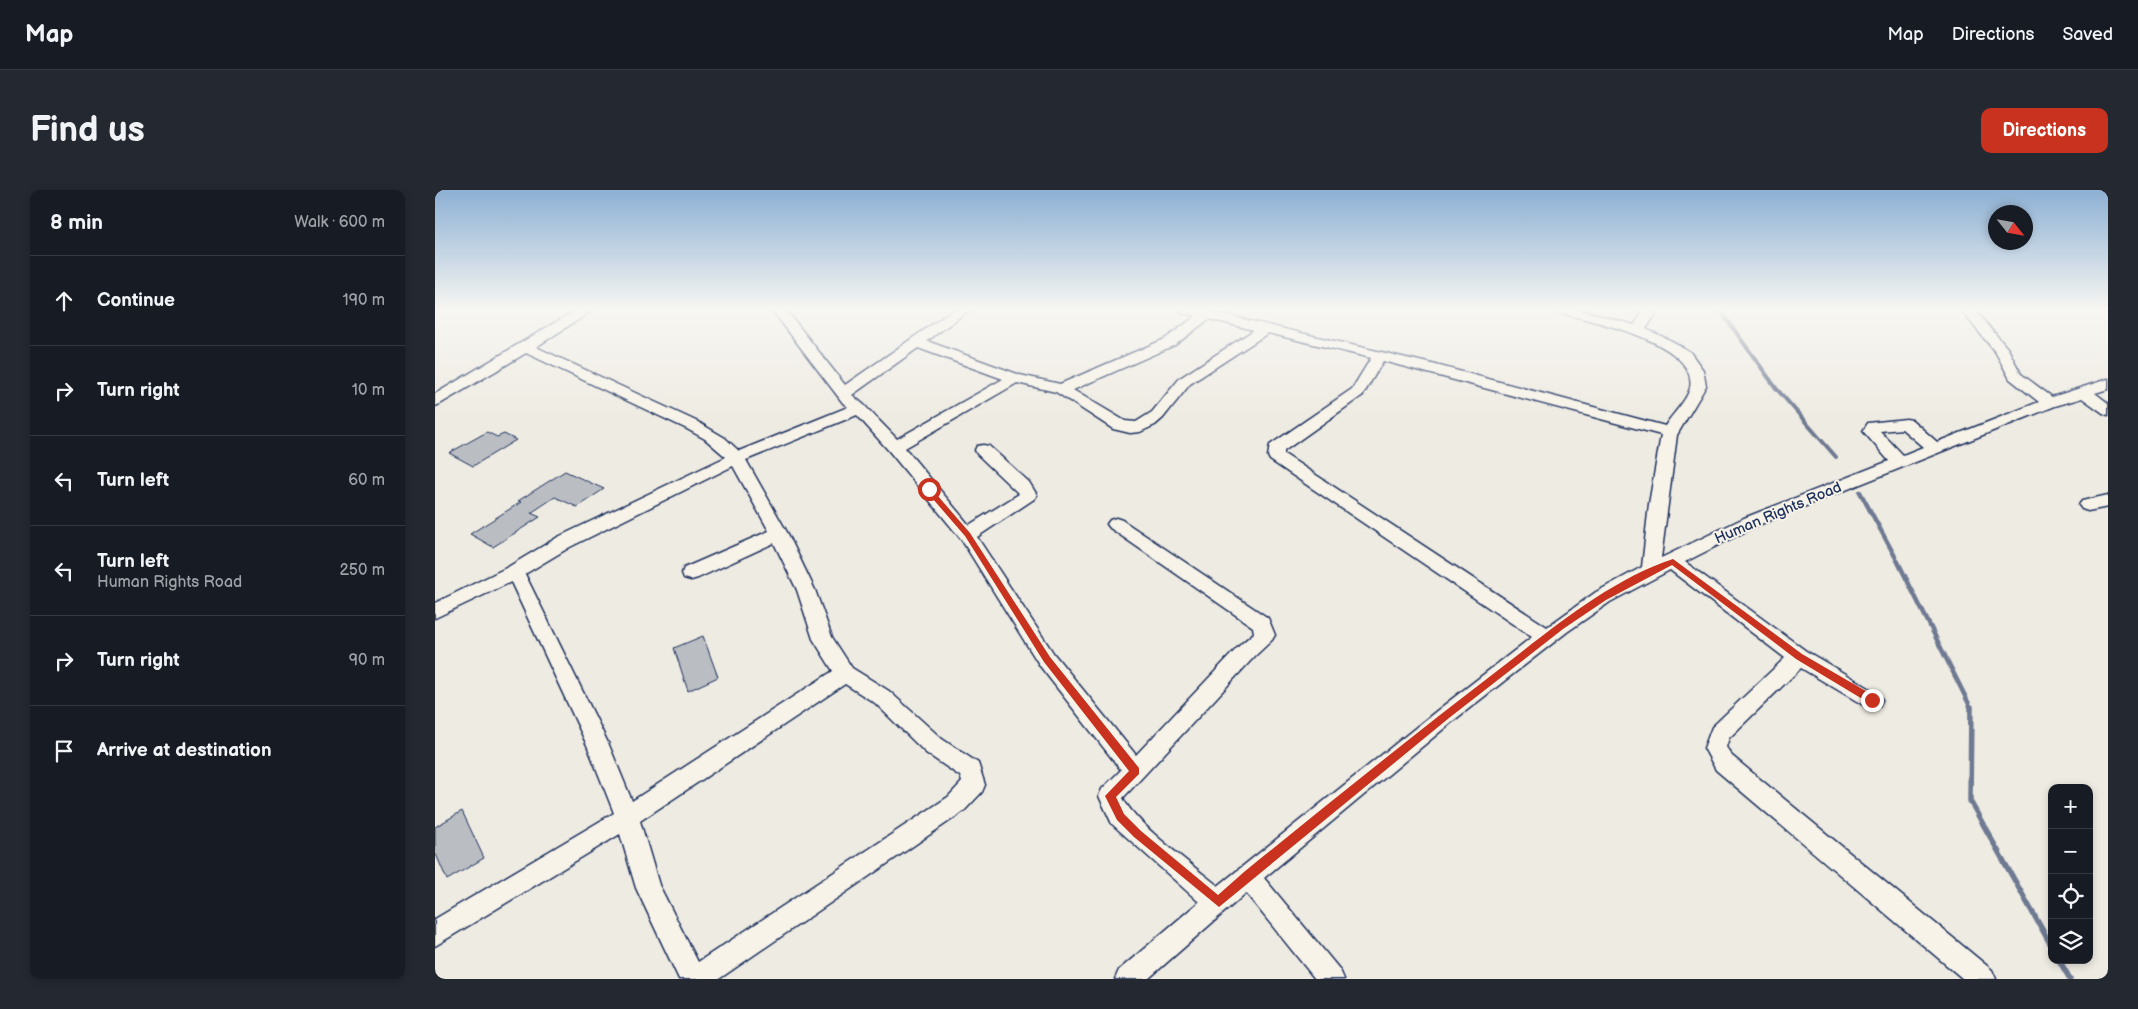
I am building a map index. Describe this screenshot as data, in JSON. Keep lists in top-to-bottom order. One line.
{"streets":{"street":["Human Rights Road"]},"north":"bottom right","page":{"header":"Map","nav":["Map","Directions","Saved"],"buttons":"Directions","title":"Find us","heading":["8 min","Walk · 600 m"],"list":[["Continue","190 m"],["Turn right","10 m"],["Turn left","60 m"],["Turn left","Human Rights Road","250 m"],["Turn right","90 m"],"Arrive at destination"],"map_buttons":["+","−"]}}
